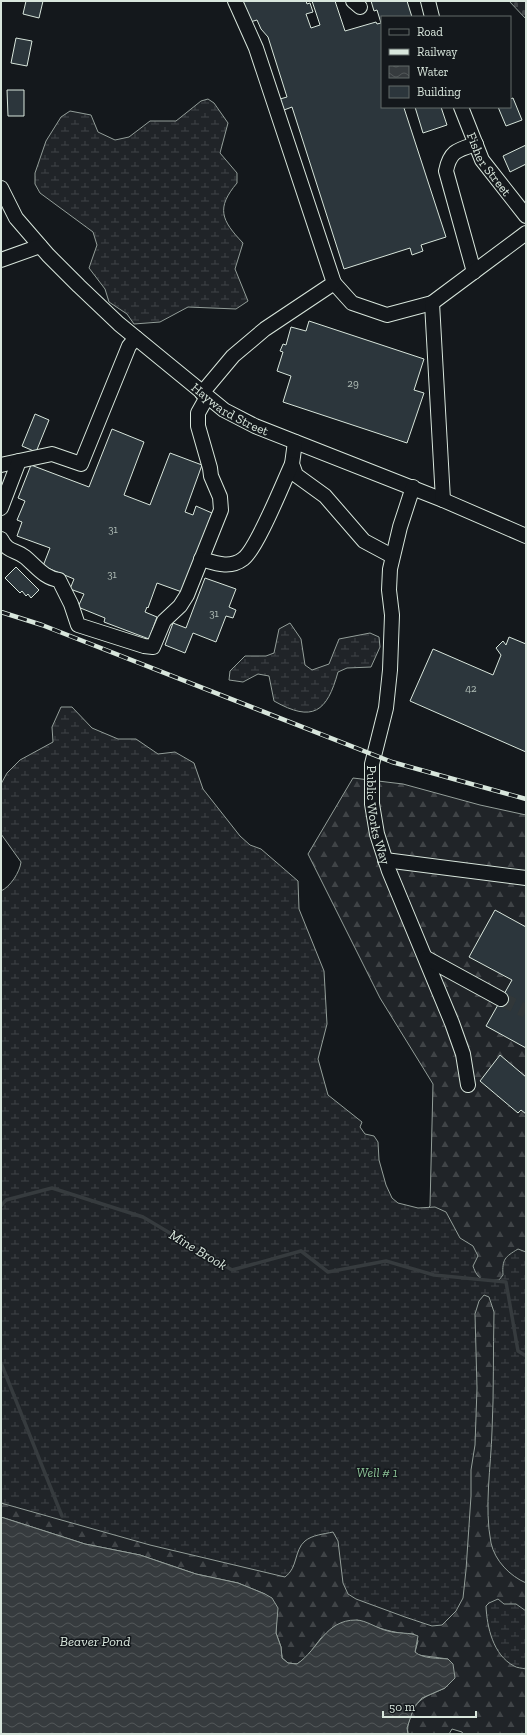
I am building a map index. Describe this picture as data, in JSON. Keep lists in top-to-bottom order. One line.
{"streets":{"street":["Fisher Street","Hayward Street","Public Works Way"]},"crossings":[["Hayward Street","Public Works Way"]],"water":["Mine Brook","Beaver Pond"],"parks":["Well # 1"],"house_numbers":["29","31","31","31","42"],"legend":["Road","Railway","Water","Building"],"scale_bar":"50 m"}
